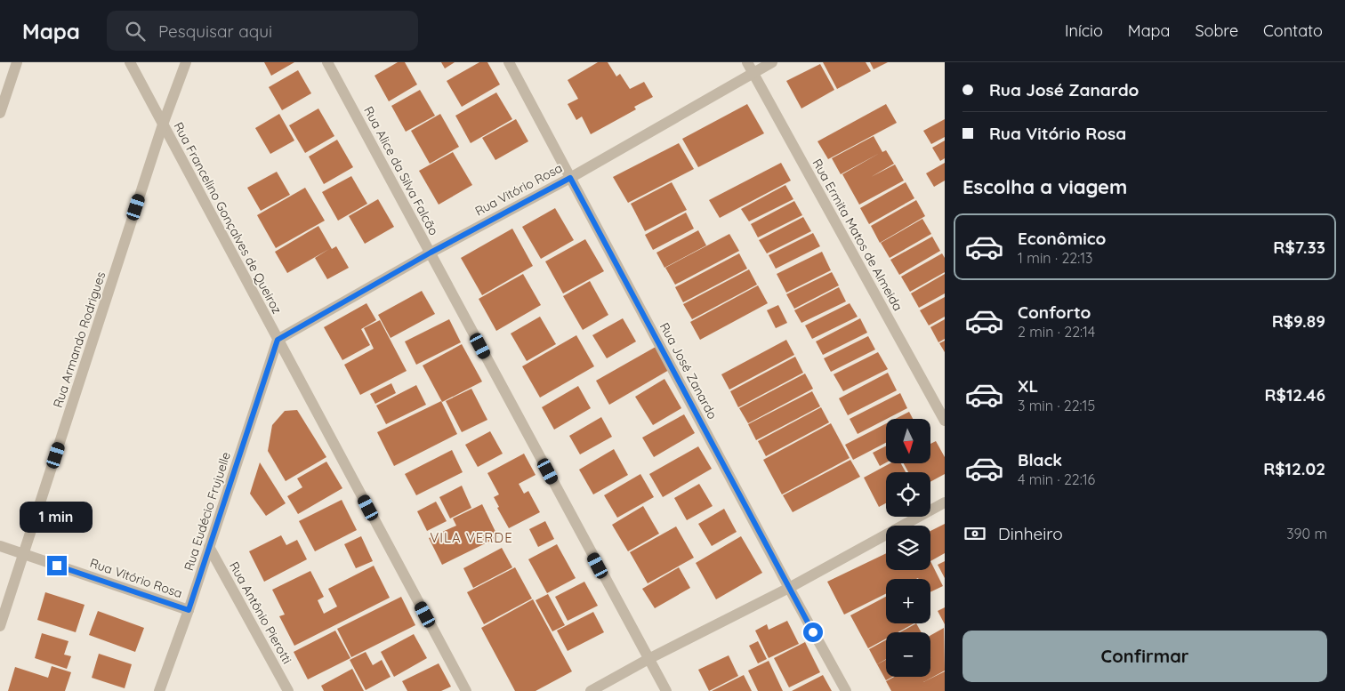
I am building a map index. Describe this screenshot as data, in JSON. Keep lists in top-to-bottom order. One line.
{"streets":{"street":["Rua Alice da Silva Falcão","Rua Vitório Rosa","Rua Francelino Gonçalves de Queiroz","Rua Ermita Matos de Almeida","Rua Armando Rodrigues","Rua José Zanardo","Rua Eudécio Frujuelle","Rua Antônio Pierotti"]},"crossings":[["Rua Alice da Silva Falcão","Rua Vitório Rosa"],["Rua Vitório Rosa","Rua Francelino Gonçalves de Queiroz"],["Rua Vitório Rosa","Rua Ermita Matos de Almeida"],["Rua Vitório Rosa","Rua Armando Rodrigues"],["Rua Vitório Rosa","Rua José Zanardo"],["Rua Vitório Rosa","Rua Eudécio Frujuelle"],["Rua Francelino Gonçalves de Queiroz","Rua Armando Rodrigues"],["Rua Francelino Gonçalves de Queiroz","Rua Eudécio Frujuelle"],["Rua Eudécio Frujuelle","Rua Antônio Pierotti"]],"districts":["VILA VERDE"],"north":"bottom","page":{"header":"Mapa","search":"Pesquisar aqui","nav":["Início","Mapa","Sobre","Contato"],"banner":["Rua José Zanardo","Rua Vitório Rosa"],"heading":"Escolha a viagem","list":[{"name":"Econômico","note":"1 min · 22:13","value":"R$7.33"},{"name":"Conforto","note":"2 min · 22:14","value":"R$9.89"},{"name":"XL","note":"3 min · 22:15","value":"R$12.46"},{"name":"Black","note":"4 min · 22:16","value":"R$12.02"}],"map_buttons":["+","−"],"bubble":"1 min","pay":["Dinheiro","390 m"],"buttons":"Confirmar"}}
